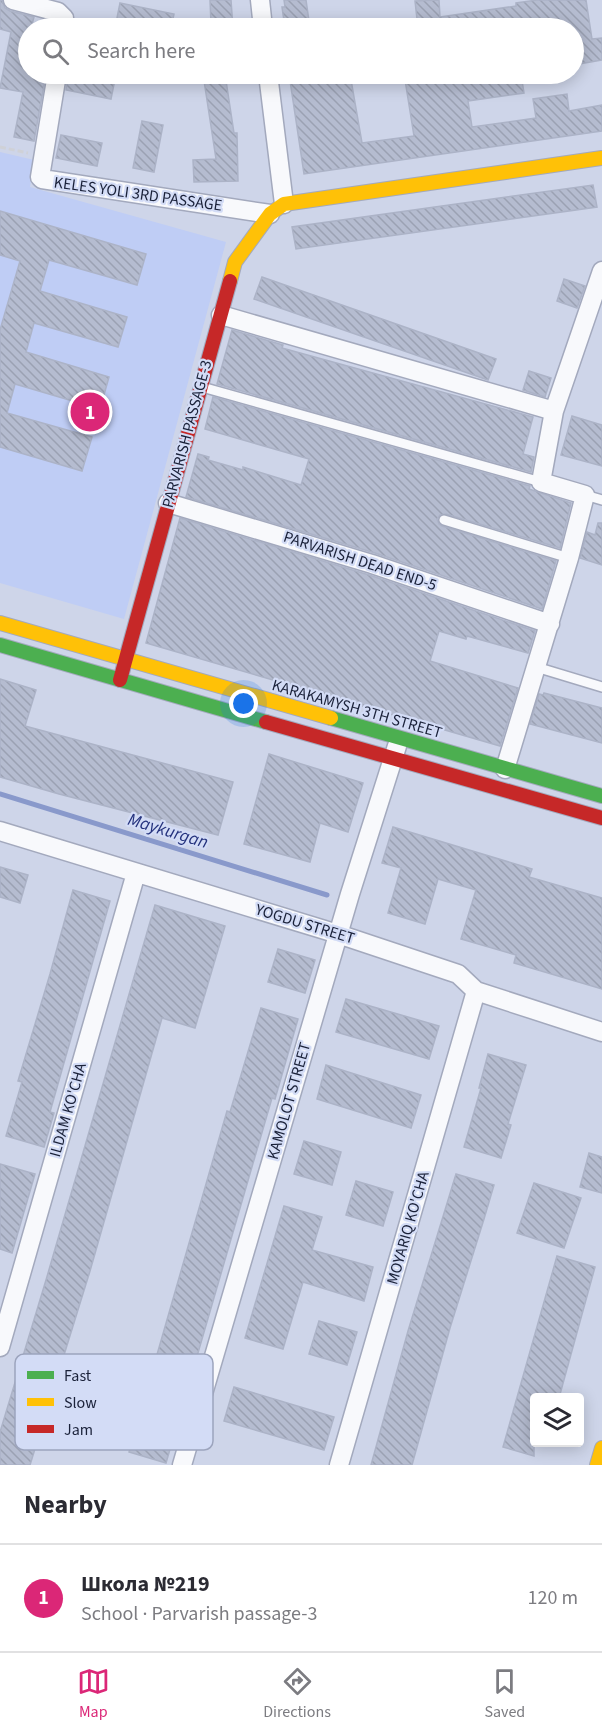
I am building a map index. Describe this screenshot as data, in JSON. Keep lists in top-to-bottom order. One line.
{"streets":{"main road":["PARVARISH PASSAGE-3","KARAKAMYSH 3TH STREET"],"street":["KELES YOLI 3RD PASSAGE","PARVARISH DEAD END-5","YOGDU STREET","KAMOLOT STREET","ILDAM KO'CHA","MOYARIQ KO'CHA"]},"crossings":[["KELES YOLI 3RD PASSAGE","PARVARISH PASSAGE-3"],["PARVARISH PASSAGE-3","PARVARISH DEAD END-5"],["PARVARISH PASSAGE-3","KARAKAMYSH 3TH STREET"],["KARAKAMYSH 3TH STREET","KAMOLOT STREET"],["YOGDU STREET","KAMOLOT STREET"],["YOGDU STREET","ILDAM KO'CHA"],["YOGDU STREET","MOYARIQ KO'CHA"]],"water":["Maykurgan"],"legend":["Fast","Slow","Jam"],"page":{"search":"Search here","pins":"1","heading":"Nearby","list":[{"mark":"1","name":"Школа №219","note":"School · Parvarish passage-3","value":"120 m"}],"nav":["Map","Directions","Saved"]}}
